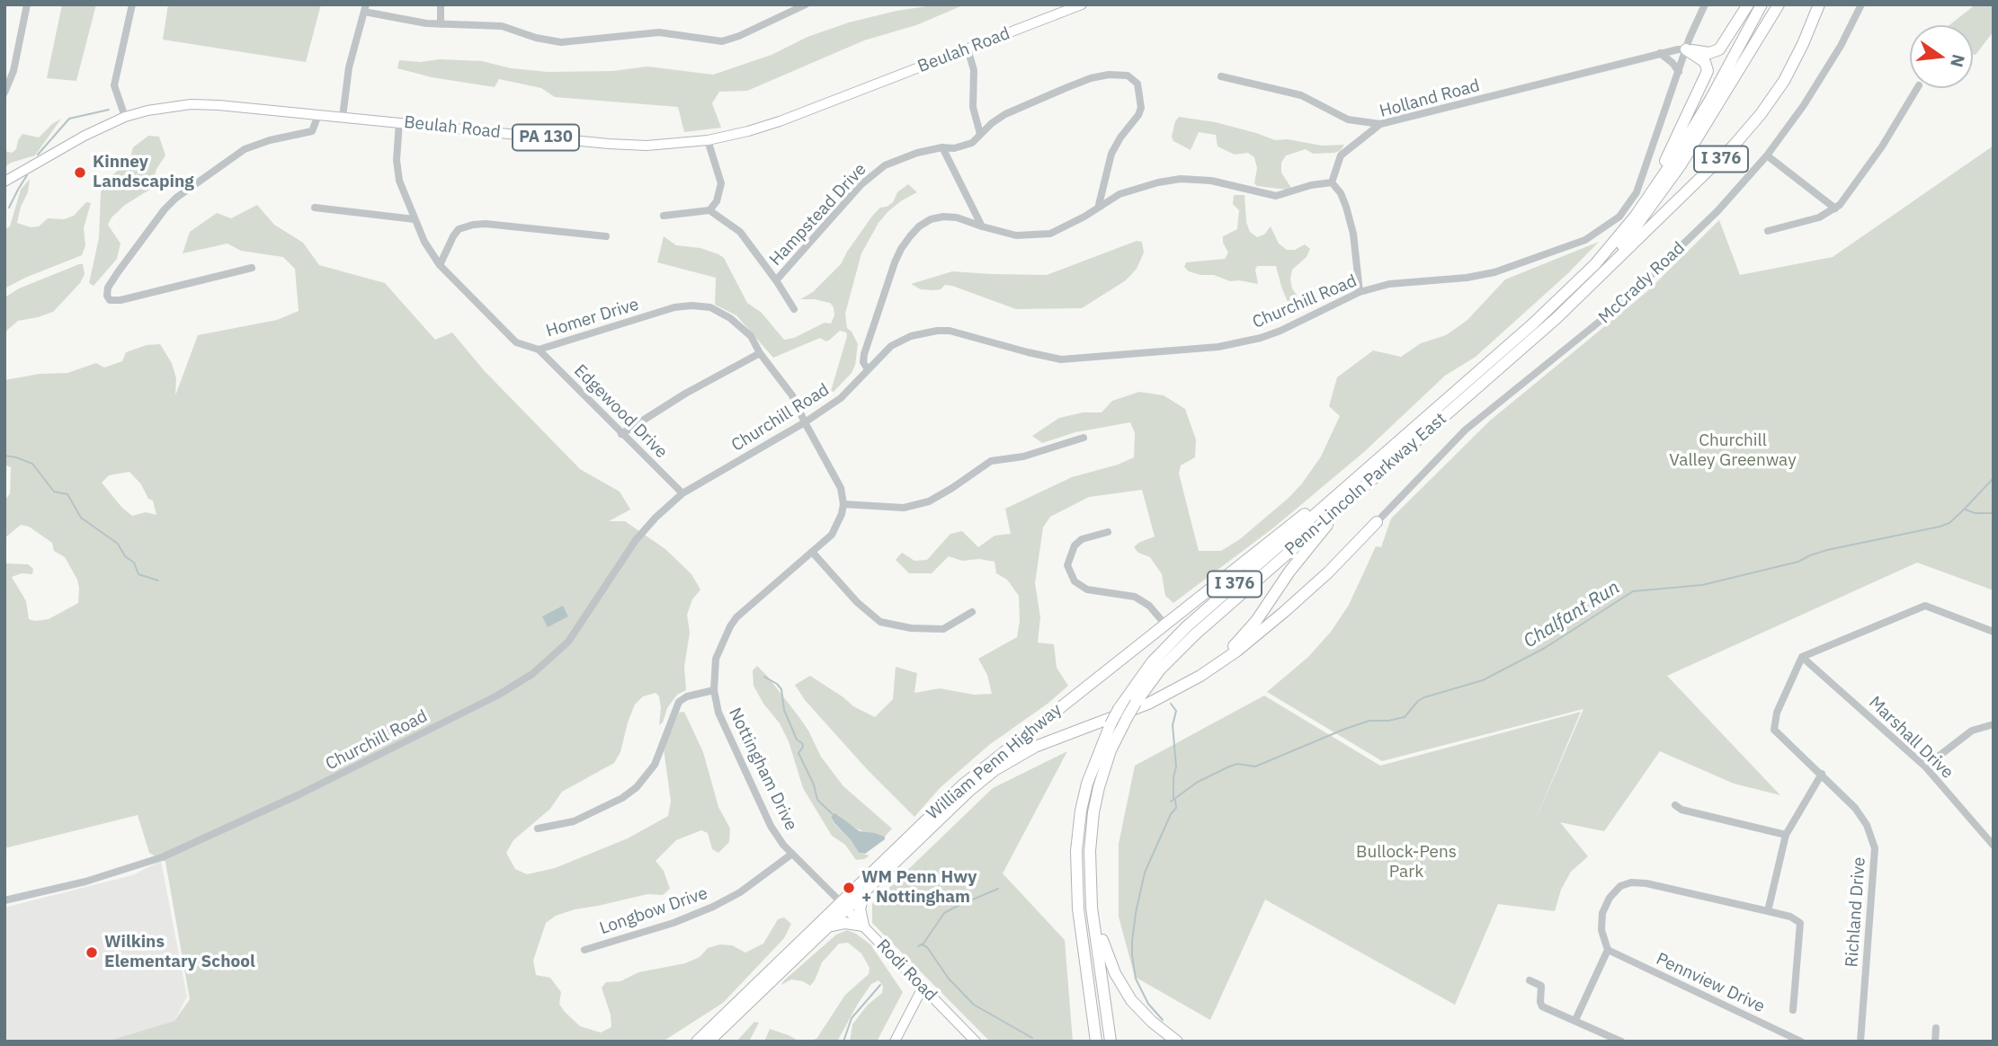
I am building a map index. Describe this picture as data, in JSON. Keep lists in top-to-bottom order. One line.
{"streets":{"highway":["I 376","Penn-Lincoln Parkway East","William Penn Highway"],"main road":["Beulah Road","PA 130","Rodi Road"],"street":["Holland Road","Hampstead Drive","McCrady Road","Churchill Road","Homer Drive","Edgewood Drive","Marshall Drive","Nottingham Drive","Longbow Drive","Richland Drive","Pennview Drive"]},"crossings":[["Beulah Road","Homer Drive"],["Holland Road","Churchill Road"],["Churchill Road","Homer Drive"],["Churchill Road","Edgewood Drive"],["Homer Drive","Edgewood Drive"],["Penn-Lincoln Parkway East","William Penn Highway"],["Marshall Drive","Richland Drive"],["William Penn Highway","Nottingham Drive"],["William Penn Highway","Rodi Road"],["Nottingham Drive","Longbow Drive"],["Nottingham Drive","Rodi Road"]],"water":["Chalfant Run"],"parks":["Churchill Valley Greenway","Bullock-Pens Park"],"places":["Kinney Landscaping","WM Penn Hwy + Nottingham","Wilkins Elementary School"],"north":"right"}
